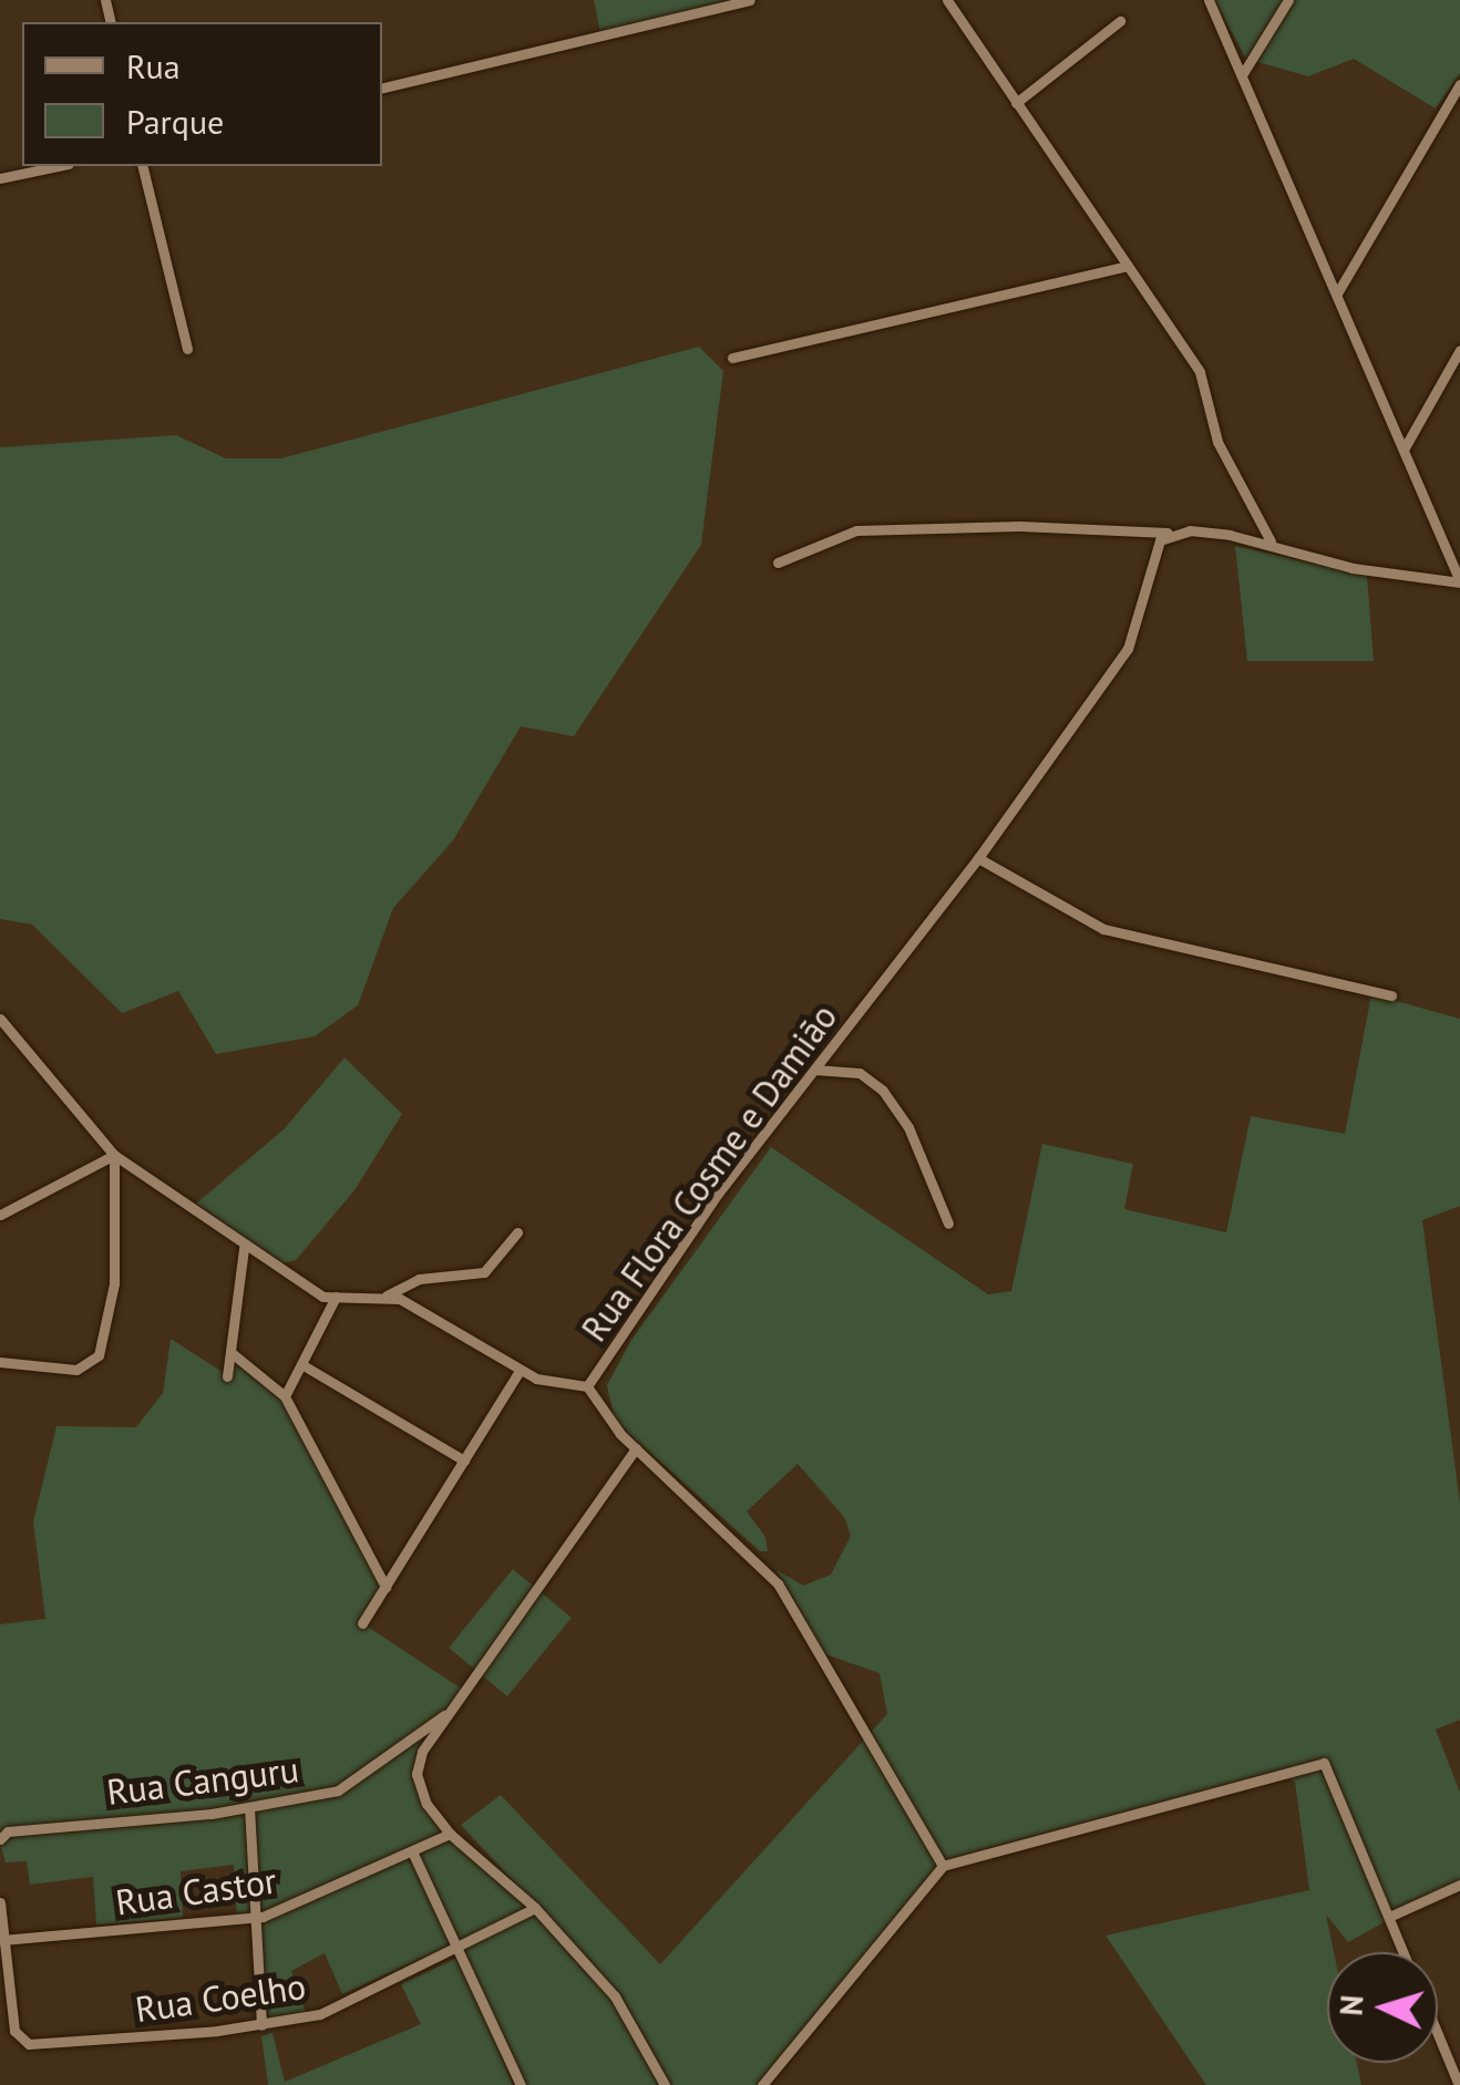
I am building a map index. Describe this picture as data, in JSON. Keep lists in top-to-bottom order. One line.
{"streets":{"street":["Rua Flora Cosme e Damião","Rua Canguru","Rua Castor","Rua Coelho"]},"crossings":[["Rua Castor","Rua Coelho"]],"legend":["Rua","Parque"],"north":"left"}
